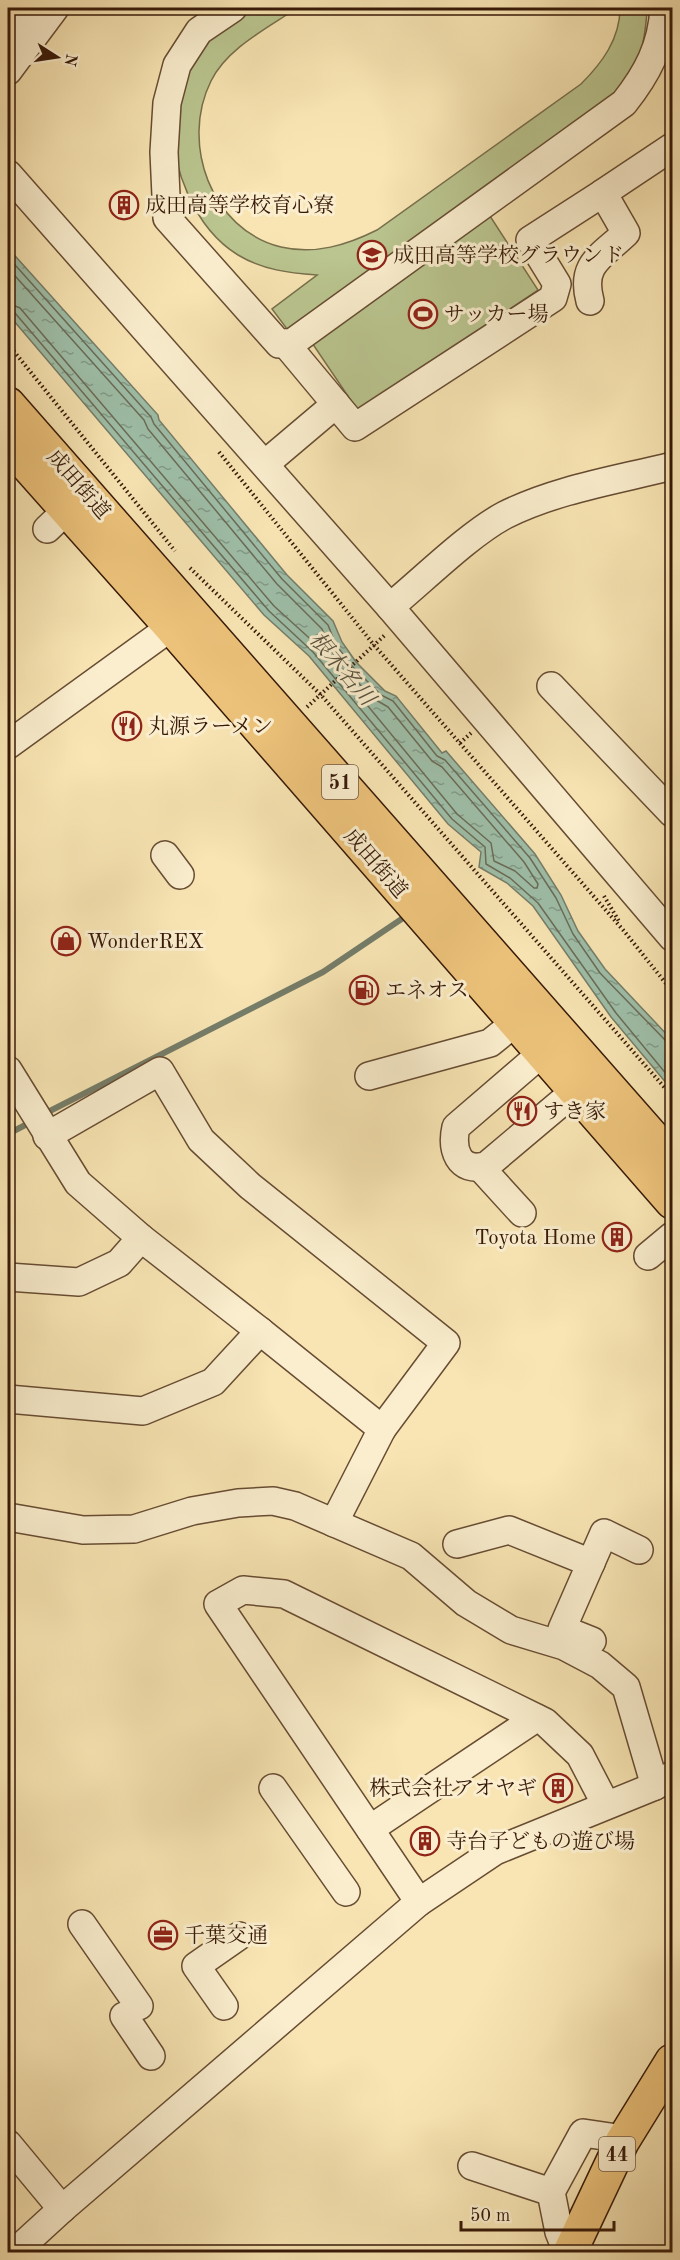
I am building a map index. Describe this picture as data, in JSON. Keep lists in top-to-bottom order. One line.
{"streets":{"main road":["成田街道","51","44"]},"water":["根木名川"],"places":{"building":["成田高等学校育心寮","Toyota Home","株式会社アオヤギ","寺台子どもの遊び場"],"school or university":["成田高等学校グラウンド"],"sports":["サッカー場"],"restaurant":["丸源ラーメン","すき家"],"shop":["WonderREX"],"fuel station":["エネオス"],"office":["千葉交通"]},"scale_bar":"50 m","north":"right"}
